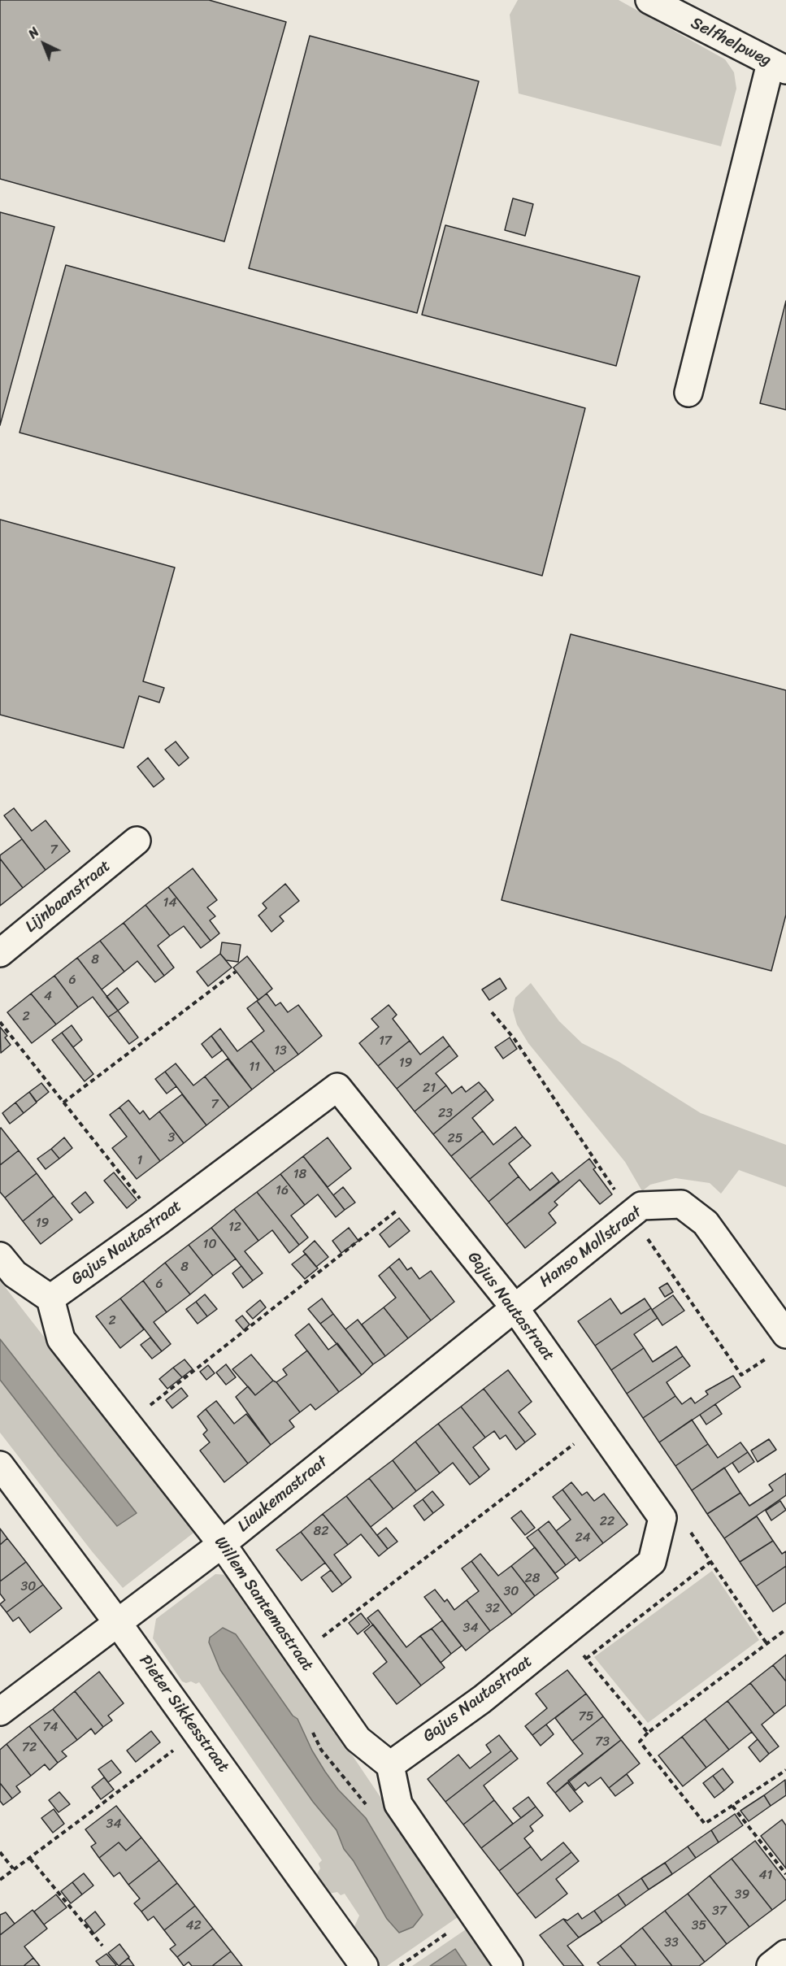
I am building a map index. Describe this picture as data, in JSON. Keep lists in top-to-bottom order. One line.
{"streets":{"street":["Selfhelpweg","Lijnbaanstraat","Gajus Nautastraat","Hanso Mollstraat","Liaukemastraat","Willem Santemastraat","Pieter Sikkesstraat"]},"crossings":[["Gajus Nautastraat","Hanso Mollstraat"],["Gajus Nautastraat","Liaukemastraat"],["Gajus Nautastraat","Willem Santemastraat"],["Hanso Mollstraat","Liaukemastraat"],["Liaukemastraat","Willem Santemastraat"],["Liaukemastraat","Pieter Sikkesstraat"]],"house_numbers":["7","14","8","6","4","2","17","13","19","11","21","7","23","3","25","1","18","16","19","12","10","8","6","2","22","82","24","28","30","30","32","34","75","74","73","72","34","41","39","37","42","35","33"],"north":"top left"}
